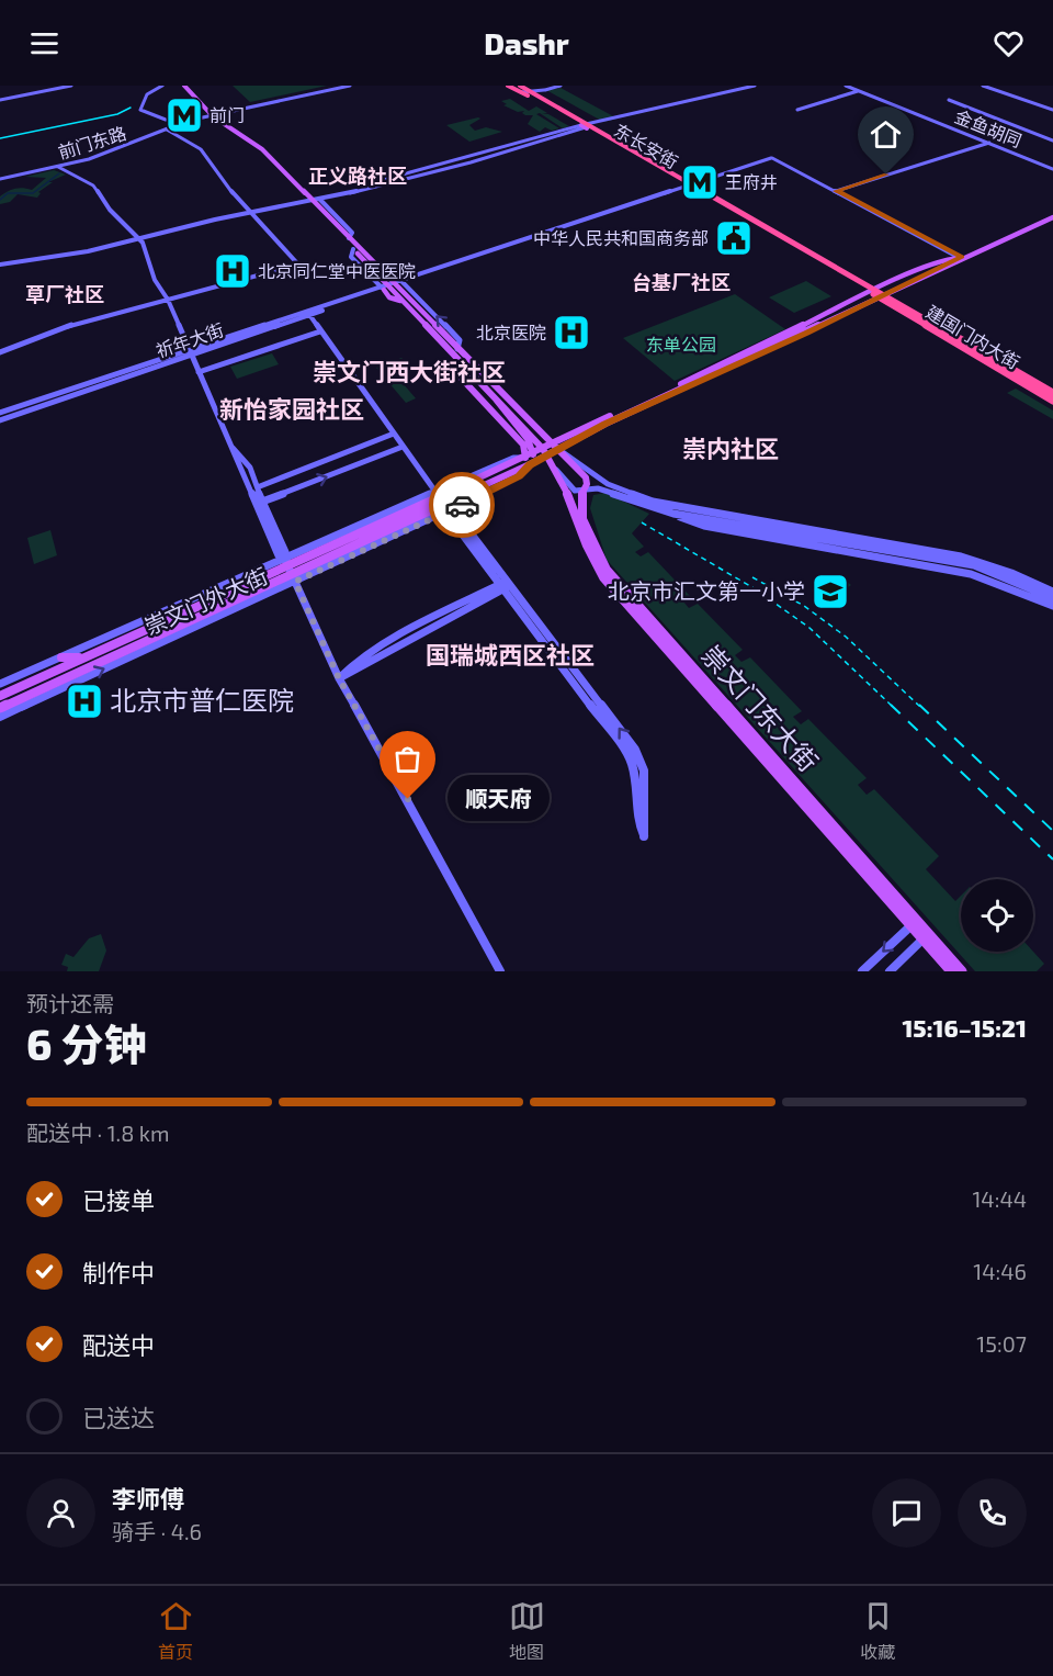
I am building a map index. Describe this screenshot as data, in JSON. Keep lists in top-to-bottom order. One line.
{"streets":{"highway":["东长安街","建国门内大街"],"main road":["崇文门外大街","崇文门东大街"],"street":["金鱼胡同","前门东路","祈年大街"]},"crossings":[["东长安街","建国门内大街"],["东长安街","祈年大街"],["东长安街","崇文门外大街"],["建国门内大街","崇文门外大街"],["崇文门外大街","崇文门东大街"]],"districts":["正义路社区","台基厂社区","草厂社区","崇文门西大街社区","新怡家园社区","崇内社区","国瑞城西区社区"],"parks":["东单公园"],"places":{"metro station":["前门","王府井"],"public building":["中华人民共和国商务部"],"hospital":["北京同仁堂中医医院","北京医院","北京市普仁医院"],"school or university":["北京市汇文第一小学"],"other":["顺天府"]},"page":{"header":"Dashr","bubble":"顺天府","heading":["6 分钟","预计还需","15:16–15:21"],"panel":["李师傅","骑手 · 4.6"],"bar":"配送中 · 1.8 km","list":[["已接单","14:44"],["制作中","14:46"],["配送中","15:07"],"已送达"],"tabs":["首页","地图","收藏"]}}
